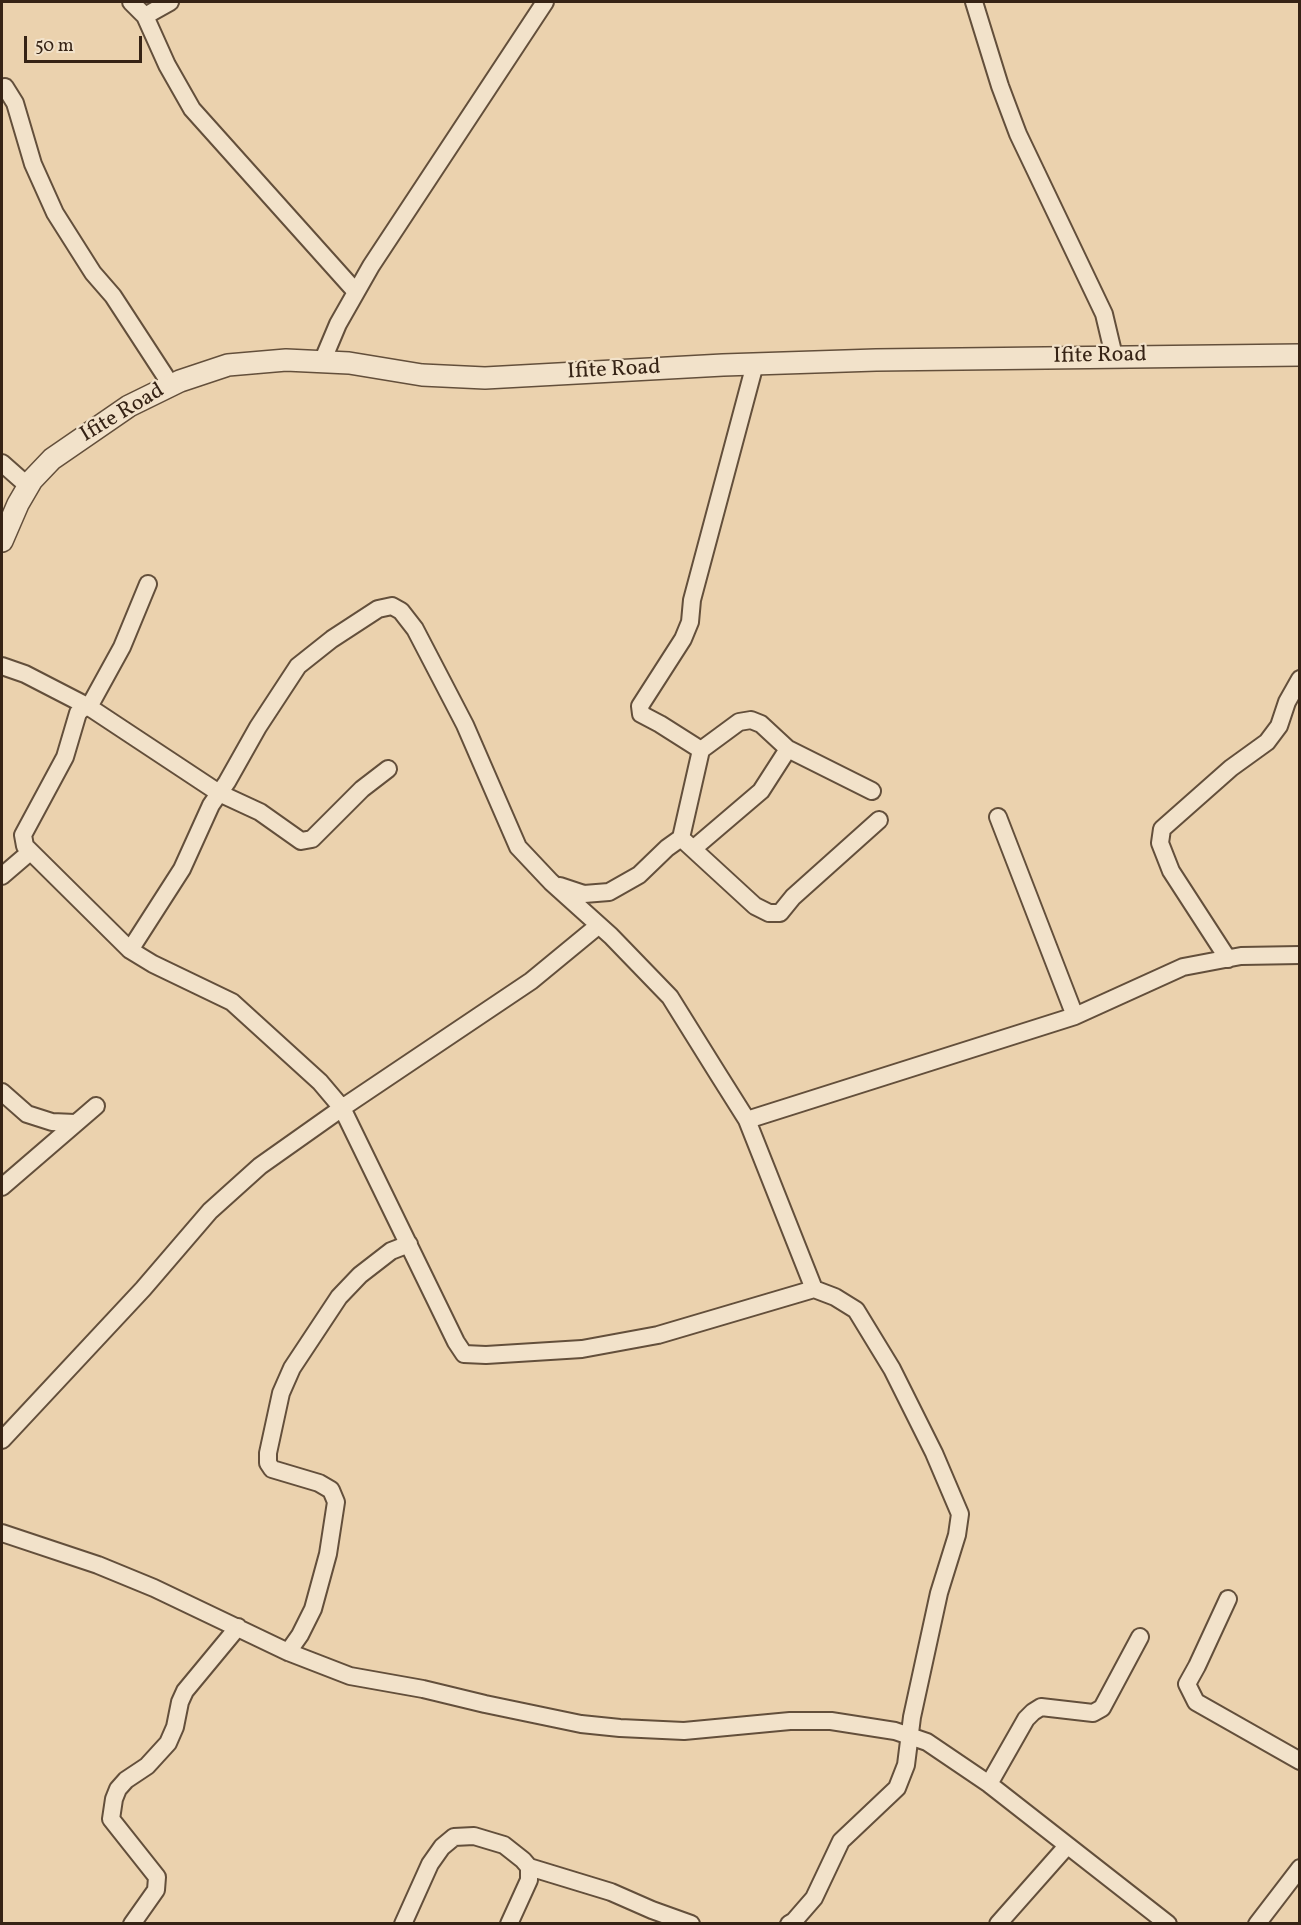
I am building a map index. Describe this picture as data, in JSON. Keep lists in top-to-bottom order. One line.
{"streets":{"street":["Ifite Road"]},"scale_bar":"50 m"}
